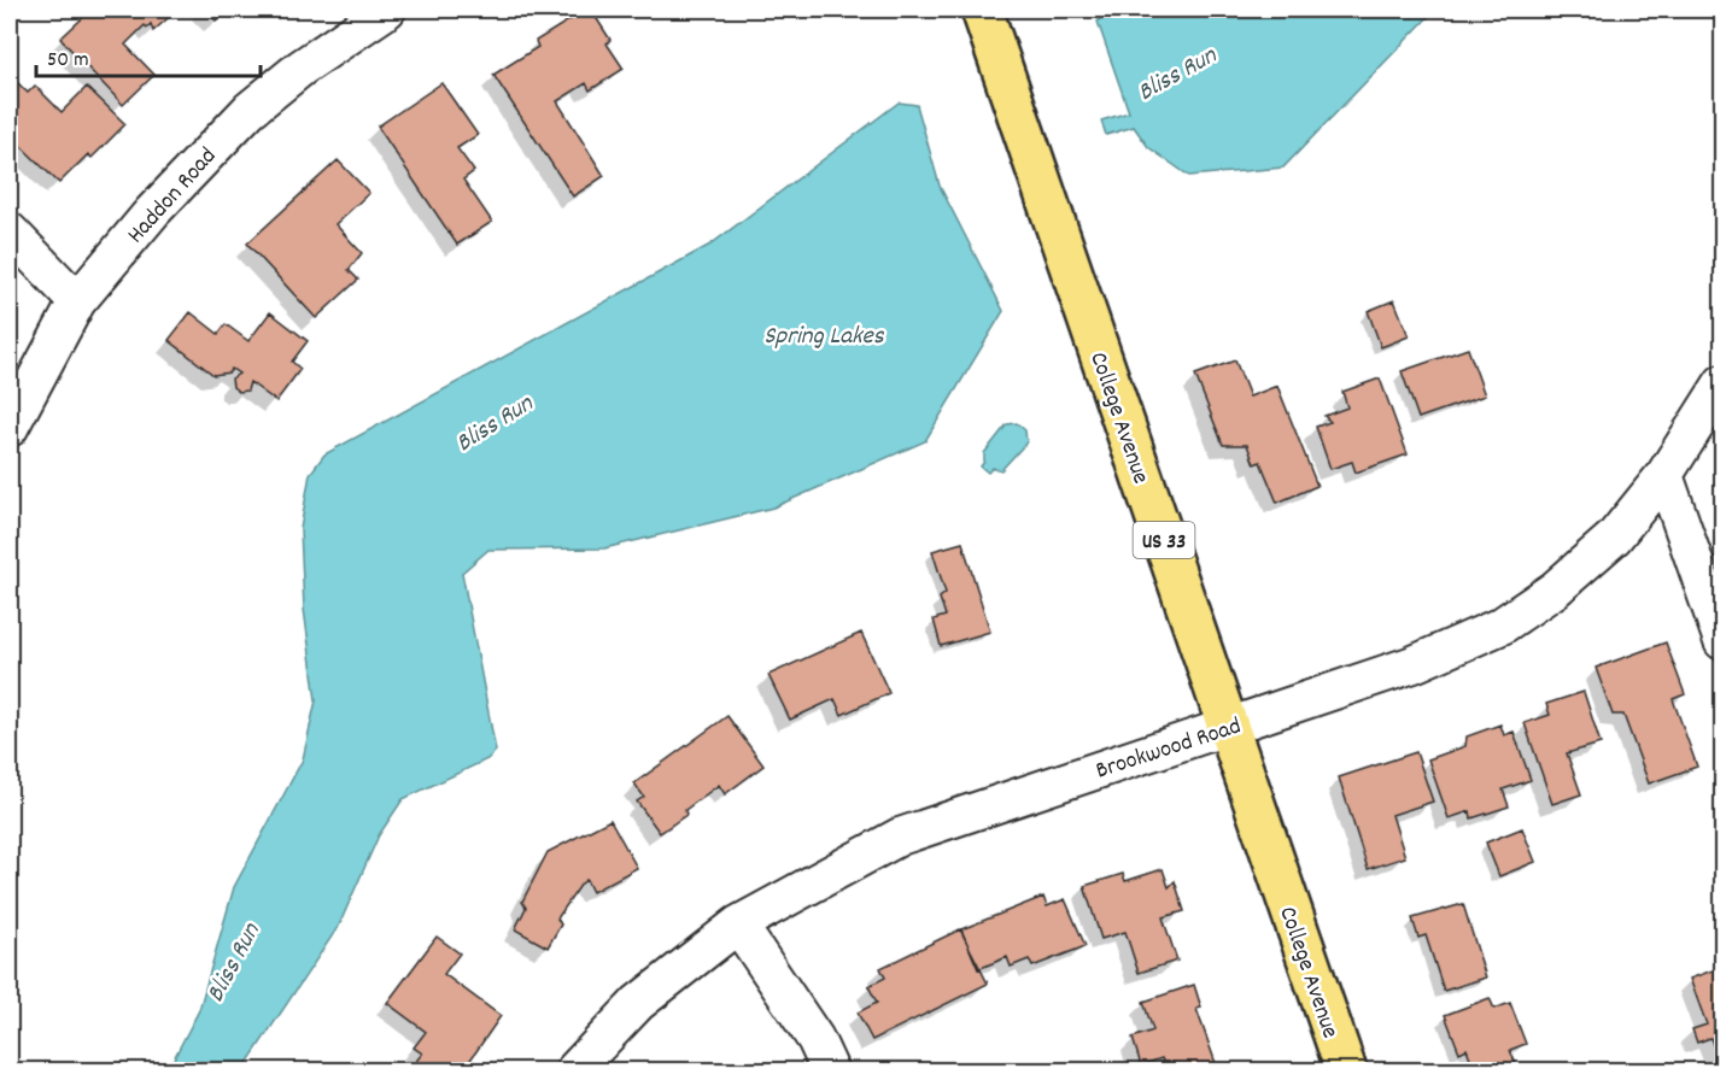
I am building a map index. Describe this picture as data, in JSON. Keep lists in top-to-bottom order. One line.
{"streets":{"main road":["College Avenue","US 33"],"street":["Haddon Road","Brookwood Road"]},"crossings":[["College Avenue","Brookwood Road"]],"water":["Bliss Run","Spring Lakes"],"scale_bar":"50 m"}
